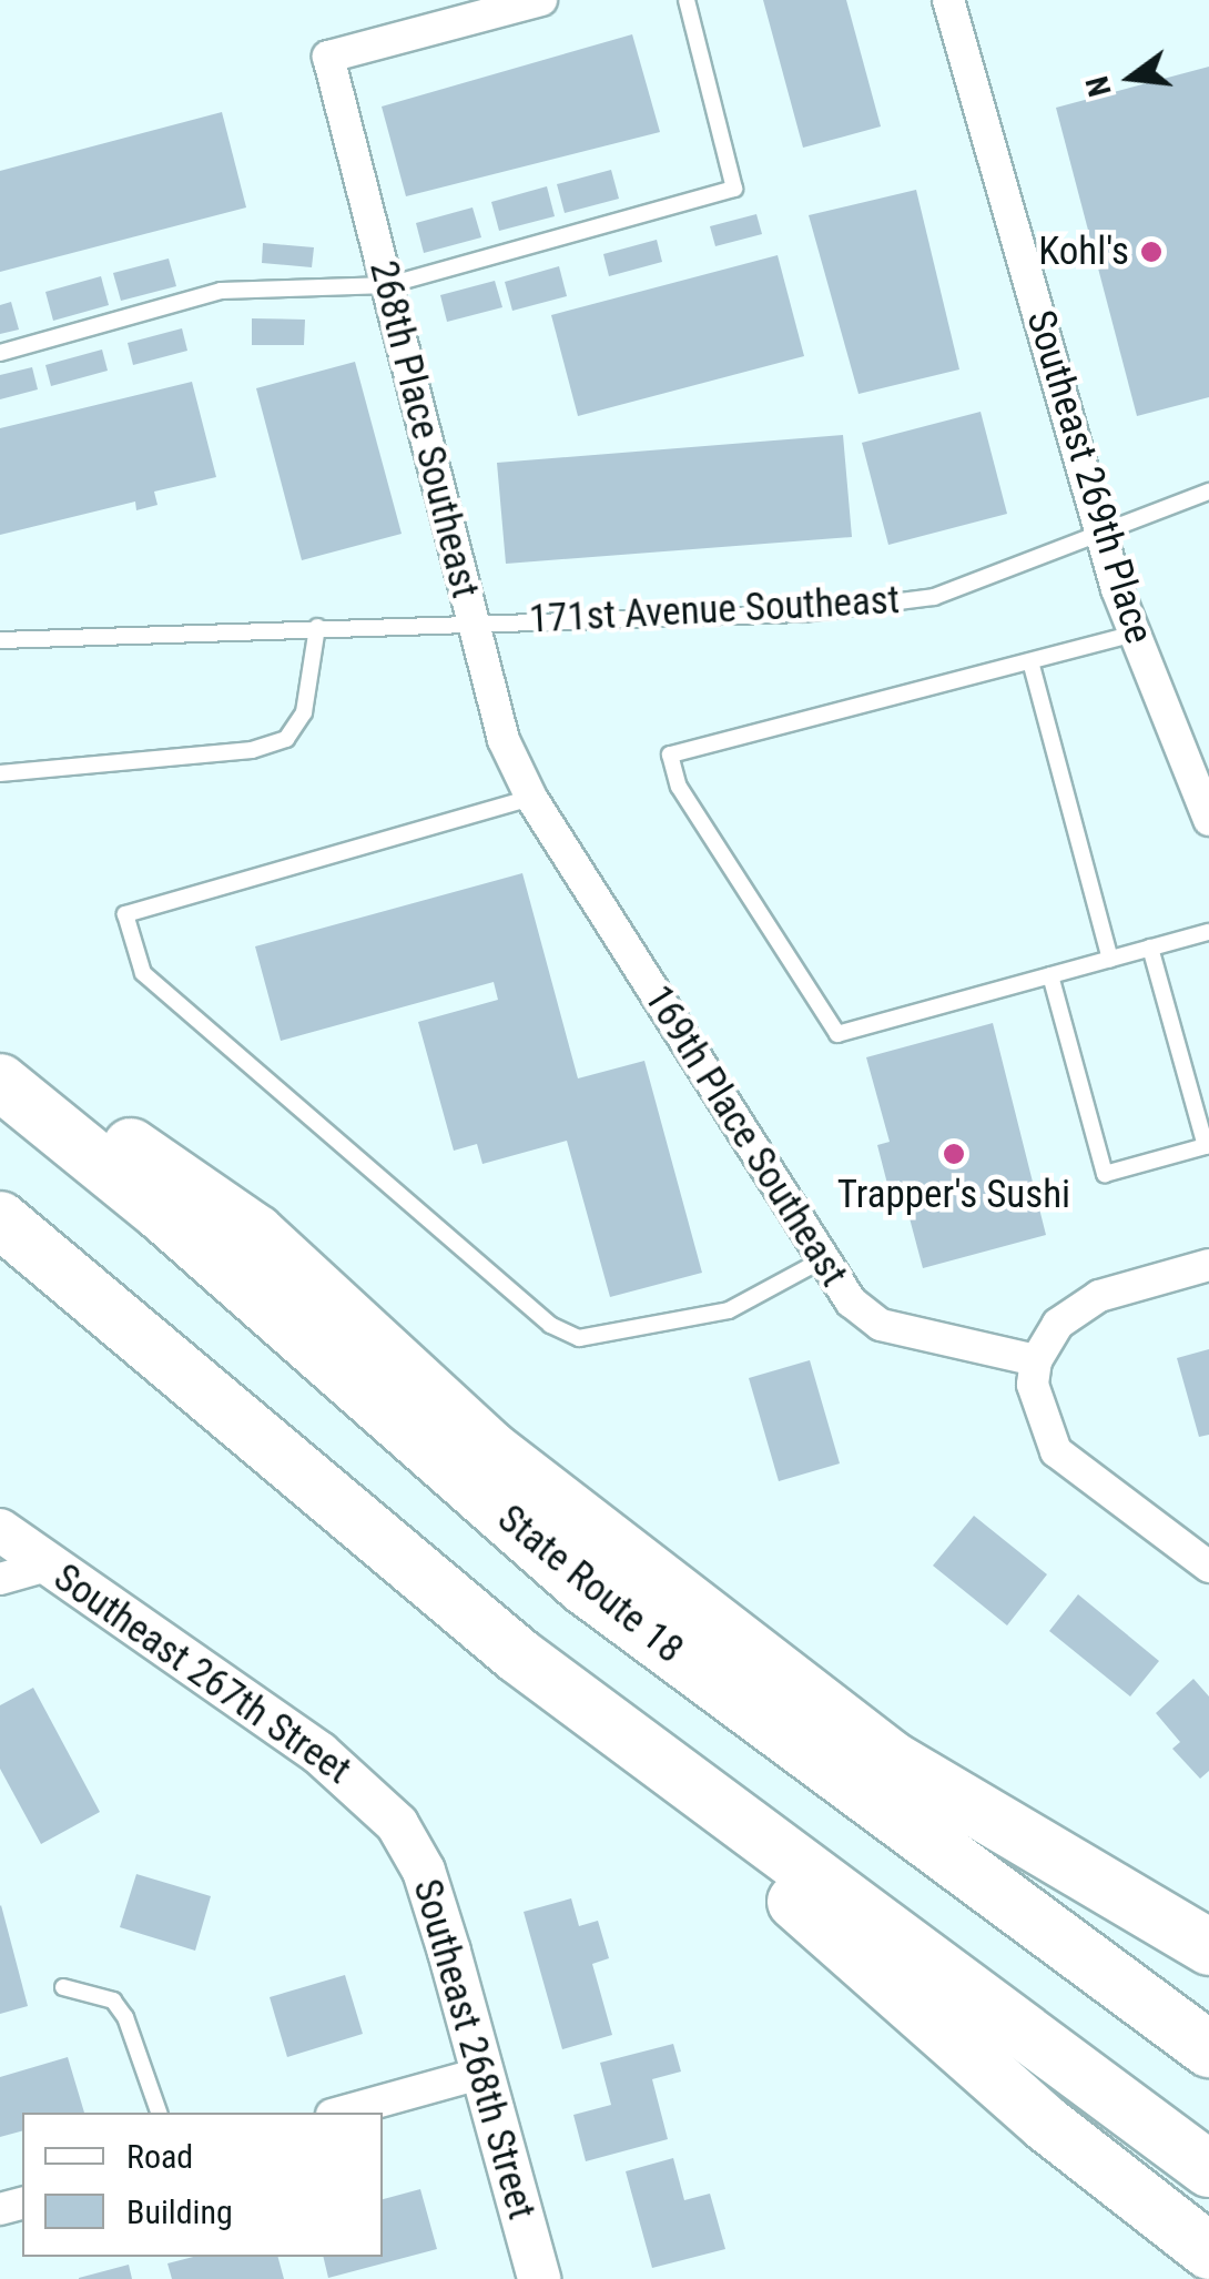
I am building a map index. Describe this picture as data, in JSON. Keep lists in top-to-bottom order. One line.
{"streets":{"highway":["State Route 18"],"street":["268th Place Southeast","Southeast 269th Place","169th Place Southeast","Southeast 267th Street","Southeast 268th Street"],"lane":["171st Avenue Southeast"]},"crossings":[["268th Place Southeast","171st Avenue Southeast"],["268th Place Southeast","169th Place Southeast"],["Southeast 269th Place","171st Avenue Southeast"],["Southeast 267th Street","Southeast 268th Street"]],"places":["Kohl's","Trapper's Sushi"],"legend":["Road","Building"],"north":"left"}
